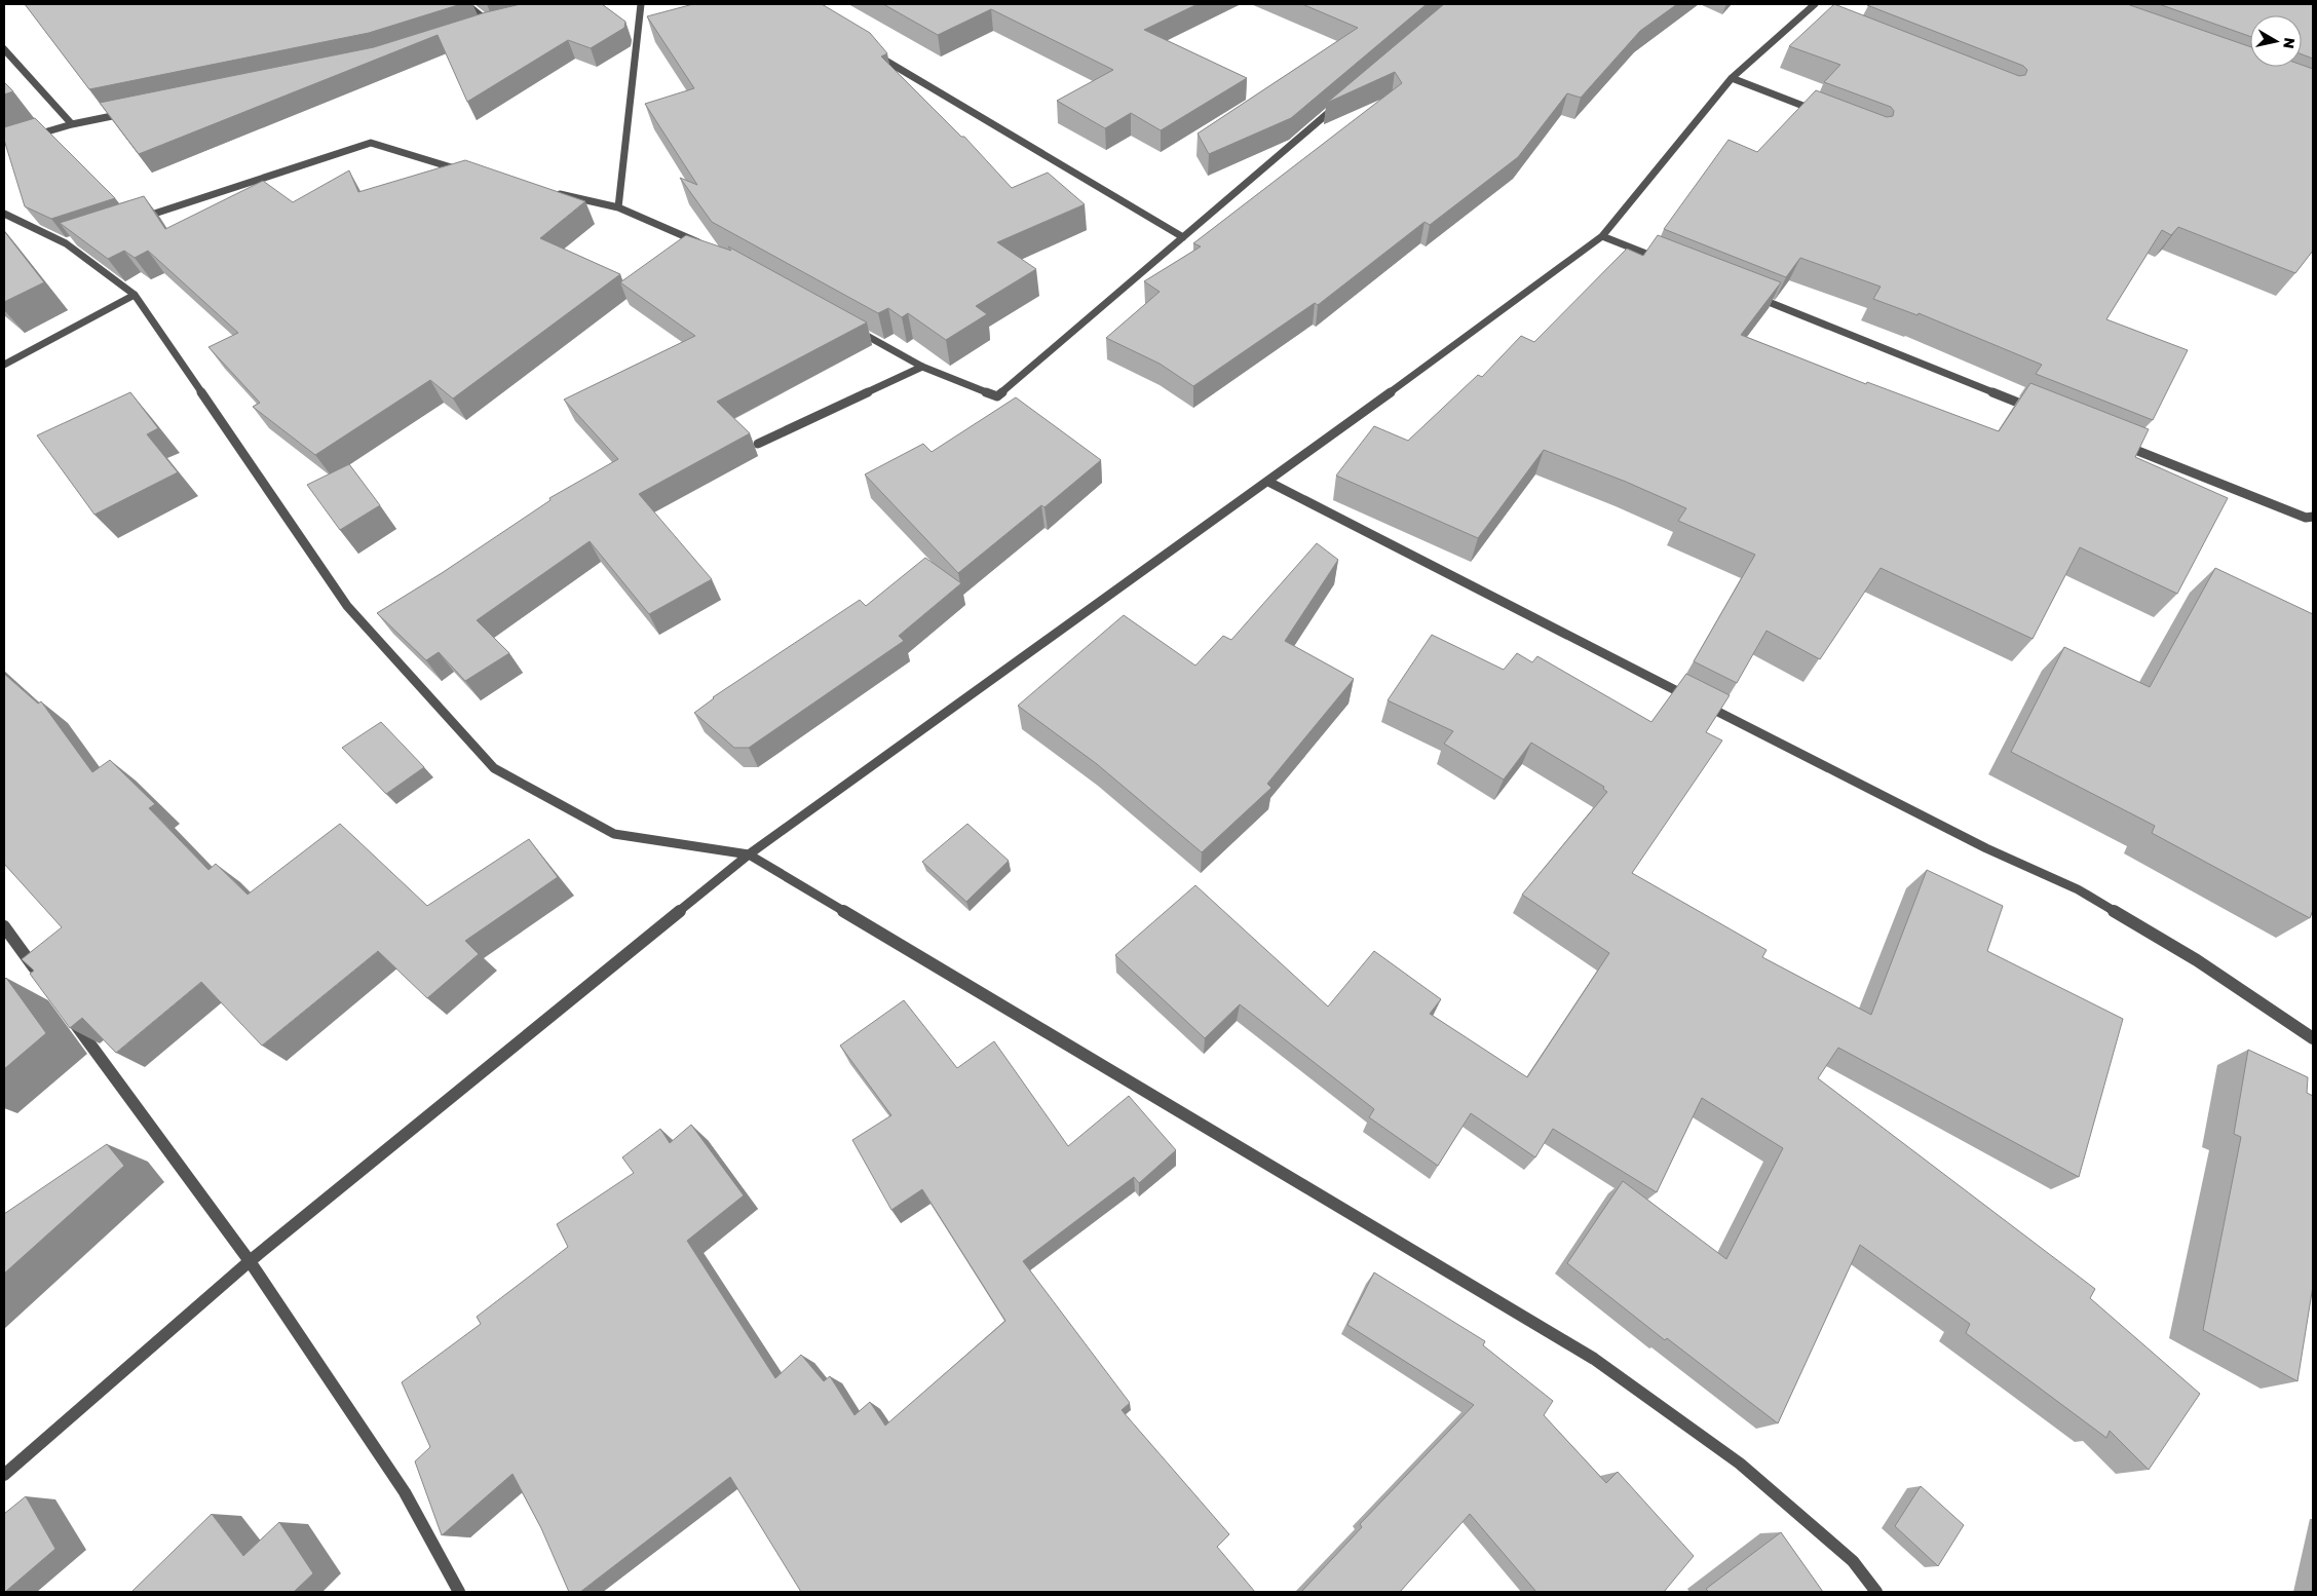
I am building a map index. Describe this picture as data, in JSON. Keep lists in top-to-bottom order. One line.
{"north":"right"}
